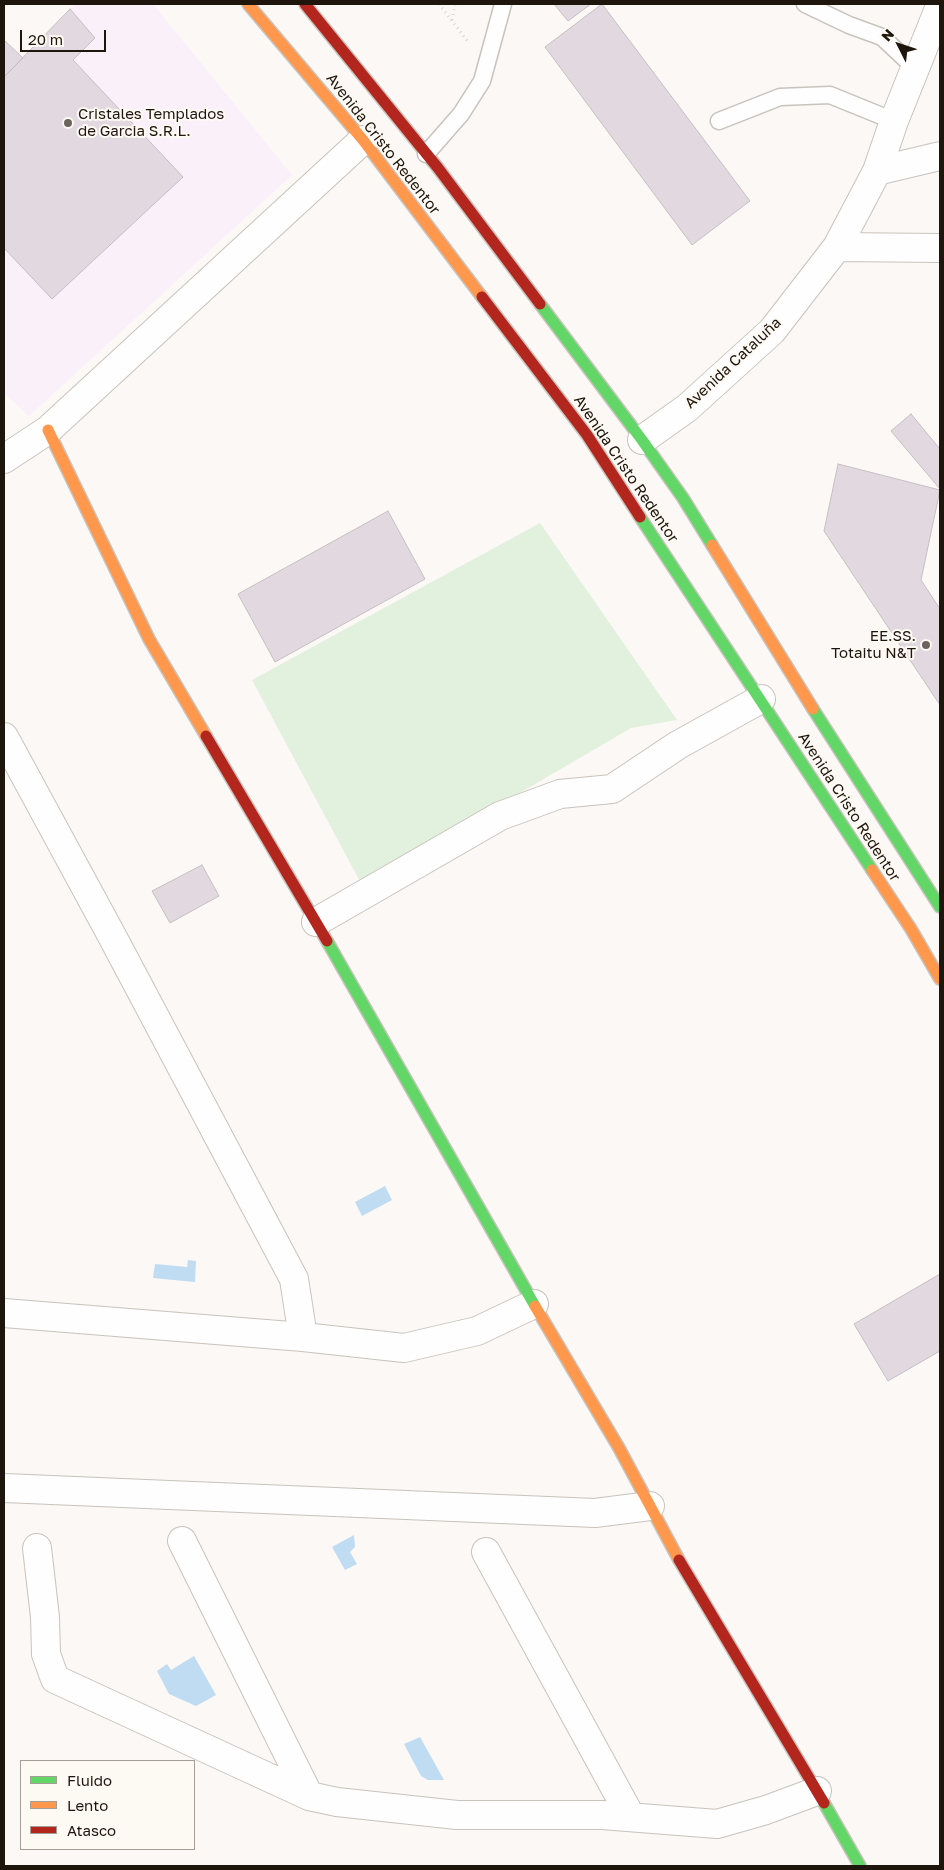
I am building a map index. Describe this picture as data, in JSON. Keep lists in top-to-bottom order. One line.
{"streets":{"main road":["Avenida Cristo Redentor"],"street":["Avenida Cataluña"]},"crossings":[["Avenida Cristo Redentor","Avenida Cataluña"]],"places":["Cristales Templados de Garcia S.R.L.","EE.SS. Totaitu N&T"],"legend":["Fluido","Lento","Atasco"],"scale_bar":"20 m","north":"top left"}
